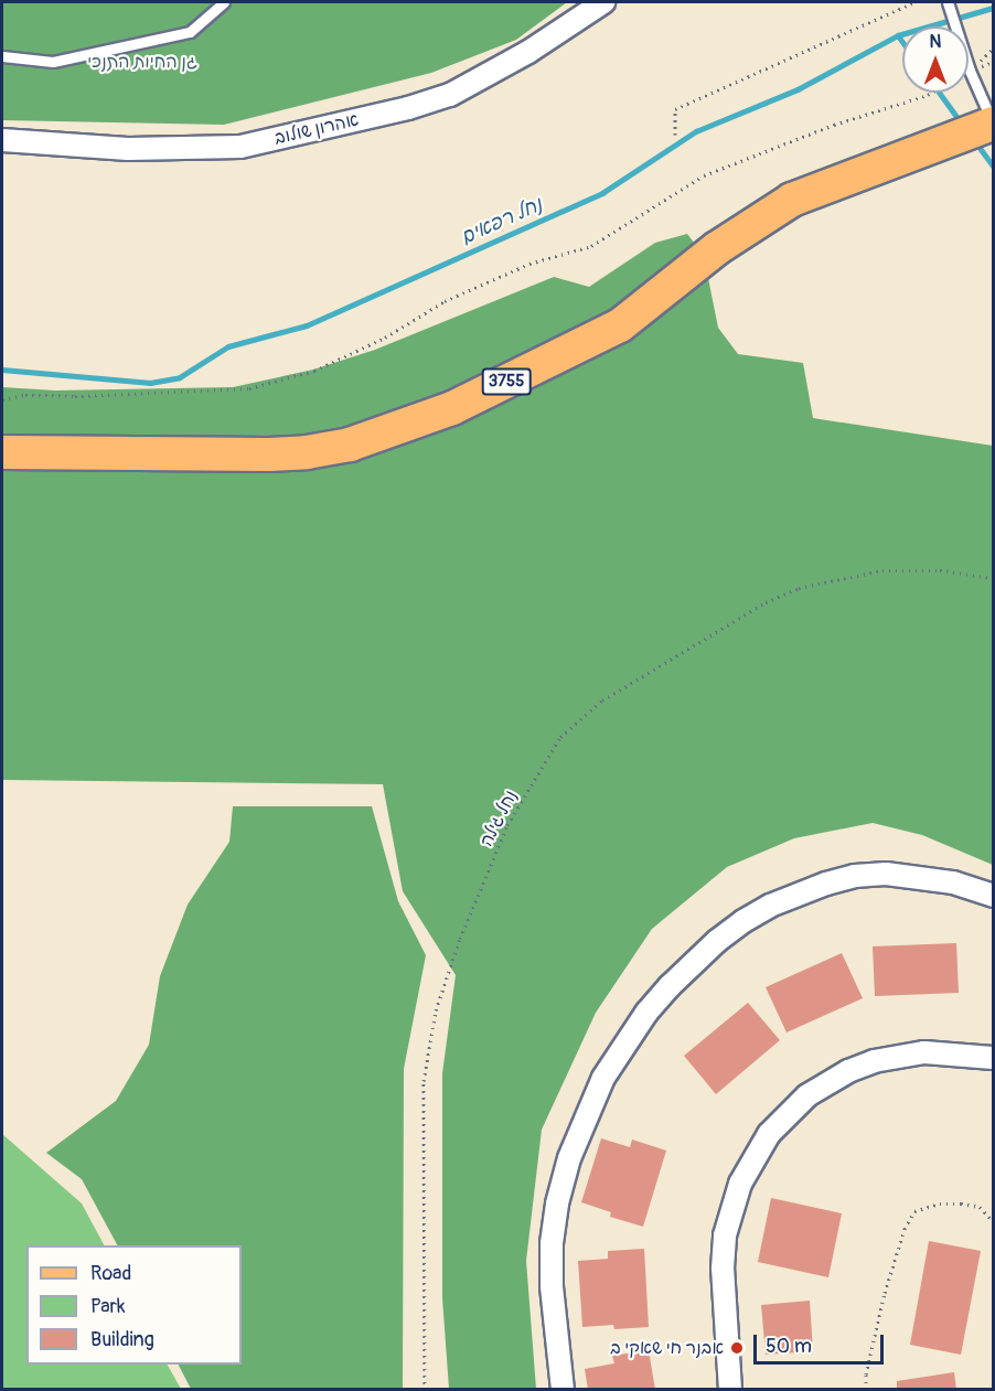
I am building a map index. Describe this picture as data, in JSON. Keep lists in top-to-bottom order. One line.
{"streets":{"main road":["3755"],"street":["אהרון שולוב"],"path":["נחל גילה"]},"water":["נחל רפאים"],"parks":["גן החיות התנכי"],"places":["אבנר חי שאקי ב"],"legend":["Road","Park","Building"],"scale_bar":"50 m","north":"top"}
